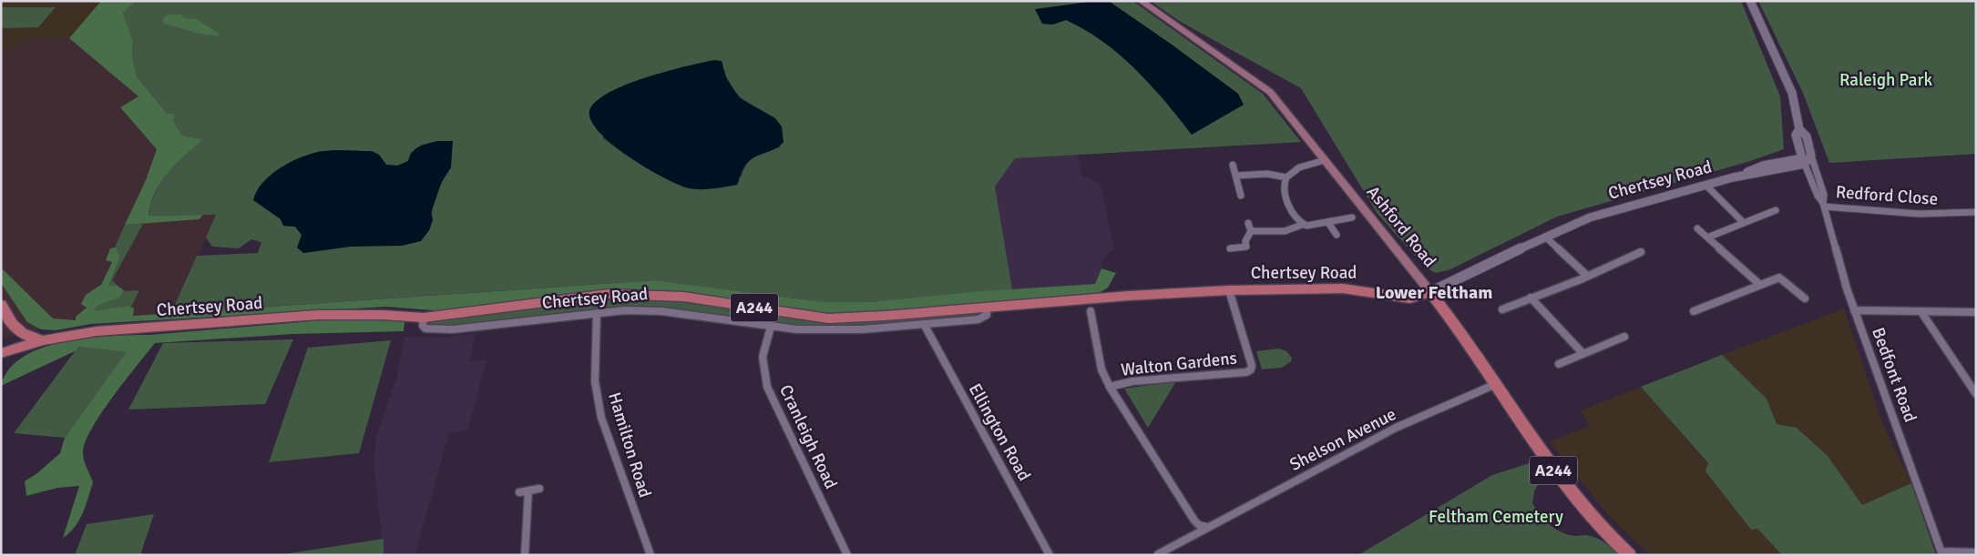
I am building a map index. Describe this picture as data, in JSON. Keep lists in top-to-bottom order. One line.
{"streets":{"main road":["Chertsey Road","Ashford Road","A244"],"street":["Redford Close","Walton Gardens","Bedfont Road","Ellington Road","Cranleigh Road","Shelson Avenue","Hamilton Road"]},"crossings":[["Chertsey Road","Ashford Road"],["Chertsey Road","Walton Gardens"],["Chertsey Road","Bedfont Road"],["Chertsey Road","Ellington Road"],["Chertsey Road","Cranleigh Road"],["Chertsey Road","Hamilton Road"],["Redford Close","Bedfont Road"],["Ashford Road","Shelson Avenue"]],"districts":["Lower Feltham"],"parks":["Raleigh Park","Feltham Cemetery"]}
